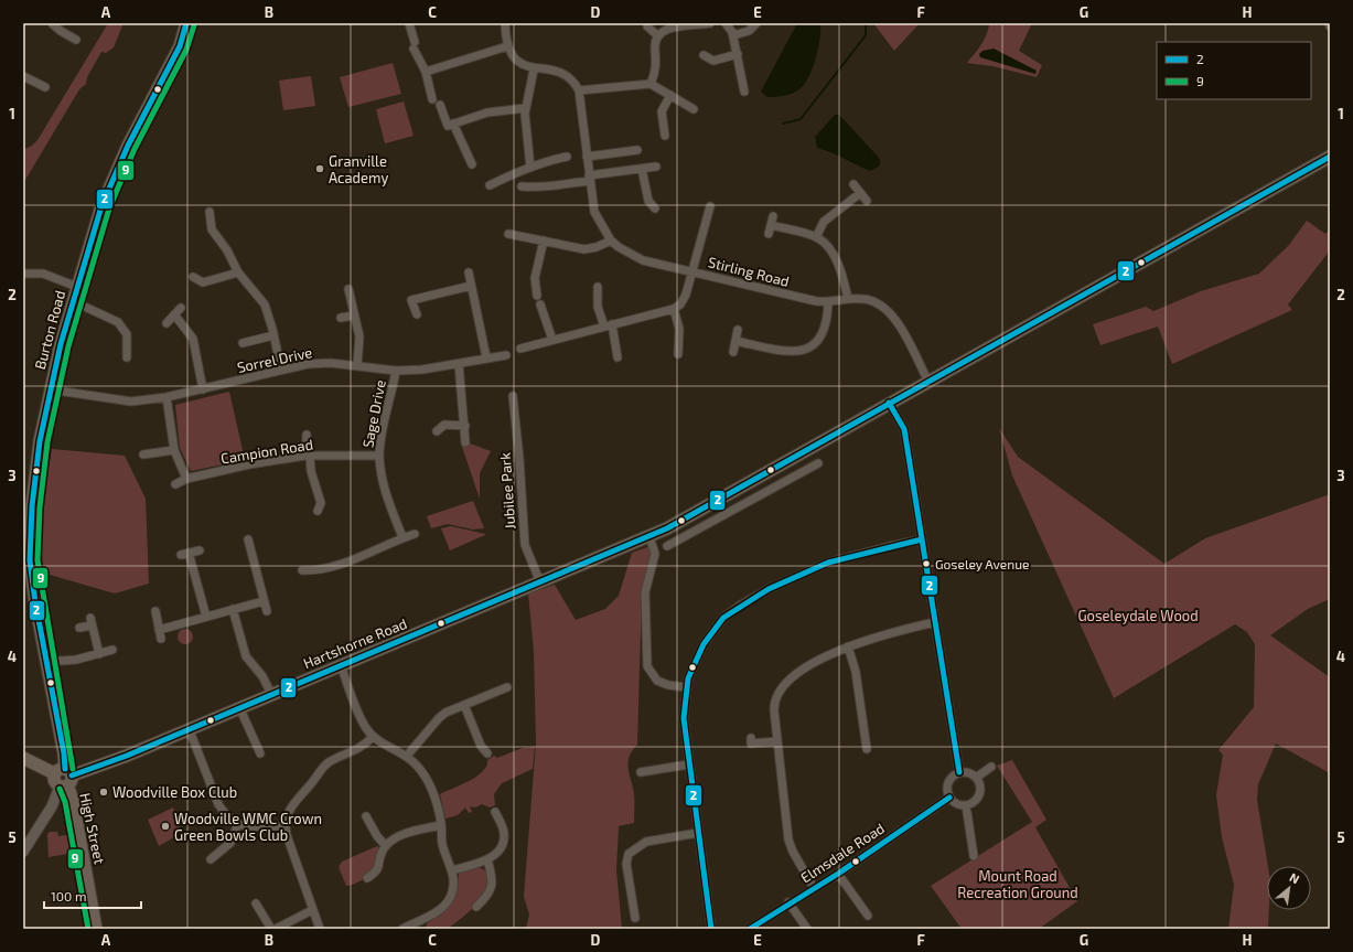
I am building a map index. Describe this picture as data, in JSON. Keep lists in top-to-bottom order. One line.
{"streets":{"highway":["Burton Road","High Street"],"main road":["Hartshorne Road"],"street":["Stirling Road","Sorrel Drive","Sage Drive","Campion Road","Jubilee Park","Elmsdale Road"]},"crossings":[["Stirling Road","Hartshorne Road"],["Burton Road","Sorrel Drive"],["Burton Road","Hartshorne Road"],["Burton Road","High Street"],["Sorrel Drive","Sage Drive"],["Sage Drive","Campion Road"],["Jubilee Park","Hartshorne Road"],["Hartshorne Road","High Street"]],"parks":["Goseleydale Wood","Mount Road Recreation Ground"],"places":["Granville Academy","Goseley Avenue","Woodville Box Club","Woodville WMC Crown Green Bowls Club"],"lines":["transit line 2","transit line 9"],"legend":["2","9"],"scale_bar":"100 m","north":"top right","grid":{"columns":["A","B","C","D","E","F","G","H"],"rows":["1","2","3","4","5"]}}
